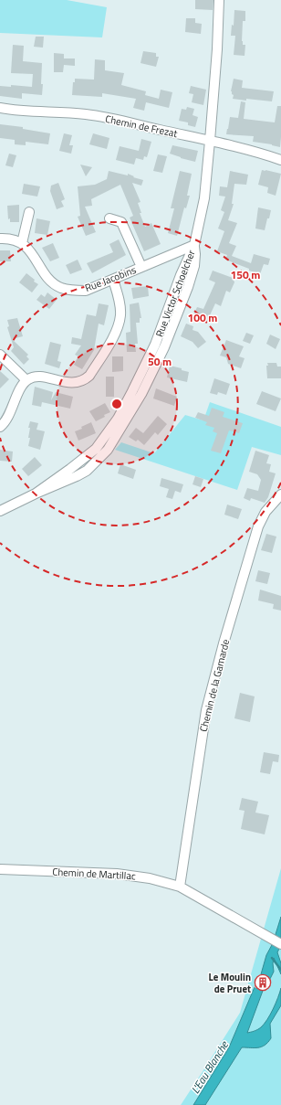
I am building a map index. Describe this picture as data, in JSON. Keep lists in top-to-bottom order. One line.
{"streets":{"street":["Chemin de Frezat","Rue Jacobins","Rue Victor Schoelcher","Chemin de la Gamarde","Chemin de Martillac"]},"crossings":[["Chemin de Frezat","Rue Victor Schoelcher"],["Rue Jacobins","Rue Victor Schoelcher"],["Chemin de la Gamarde","Chemin de Martillac"]],"water":["L'Eau Blanche"],"places":{"building":["Le Moulin de Pruet"]},"rings":["150 m","100 m","50 m"]}
